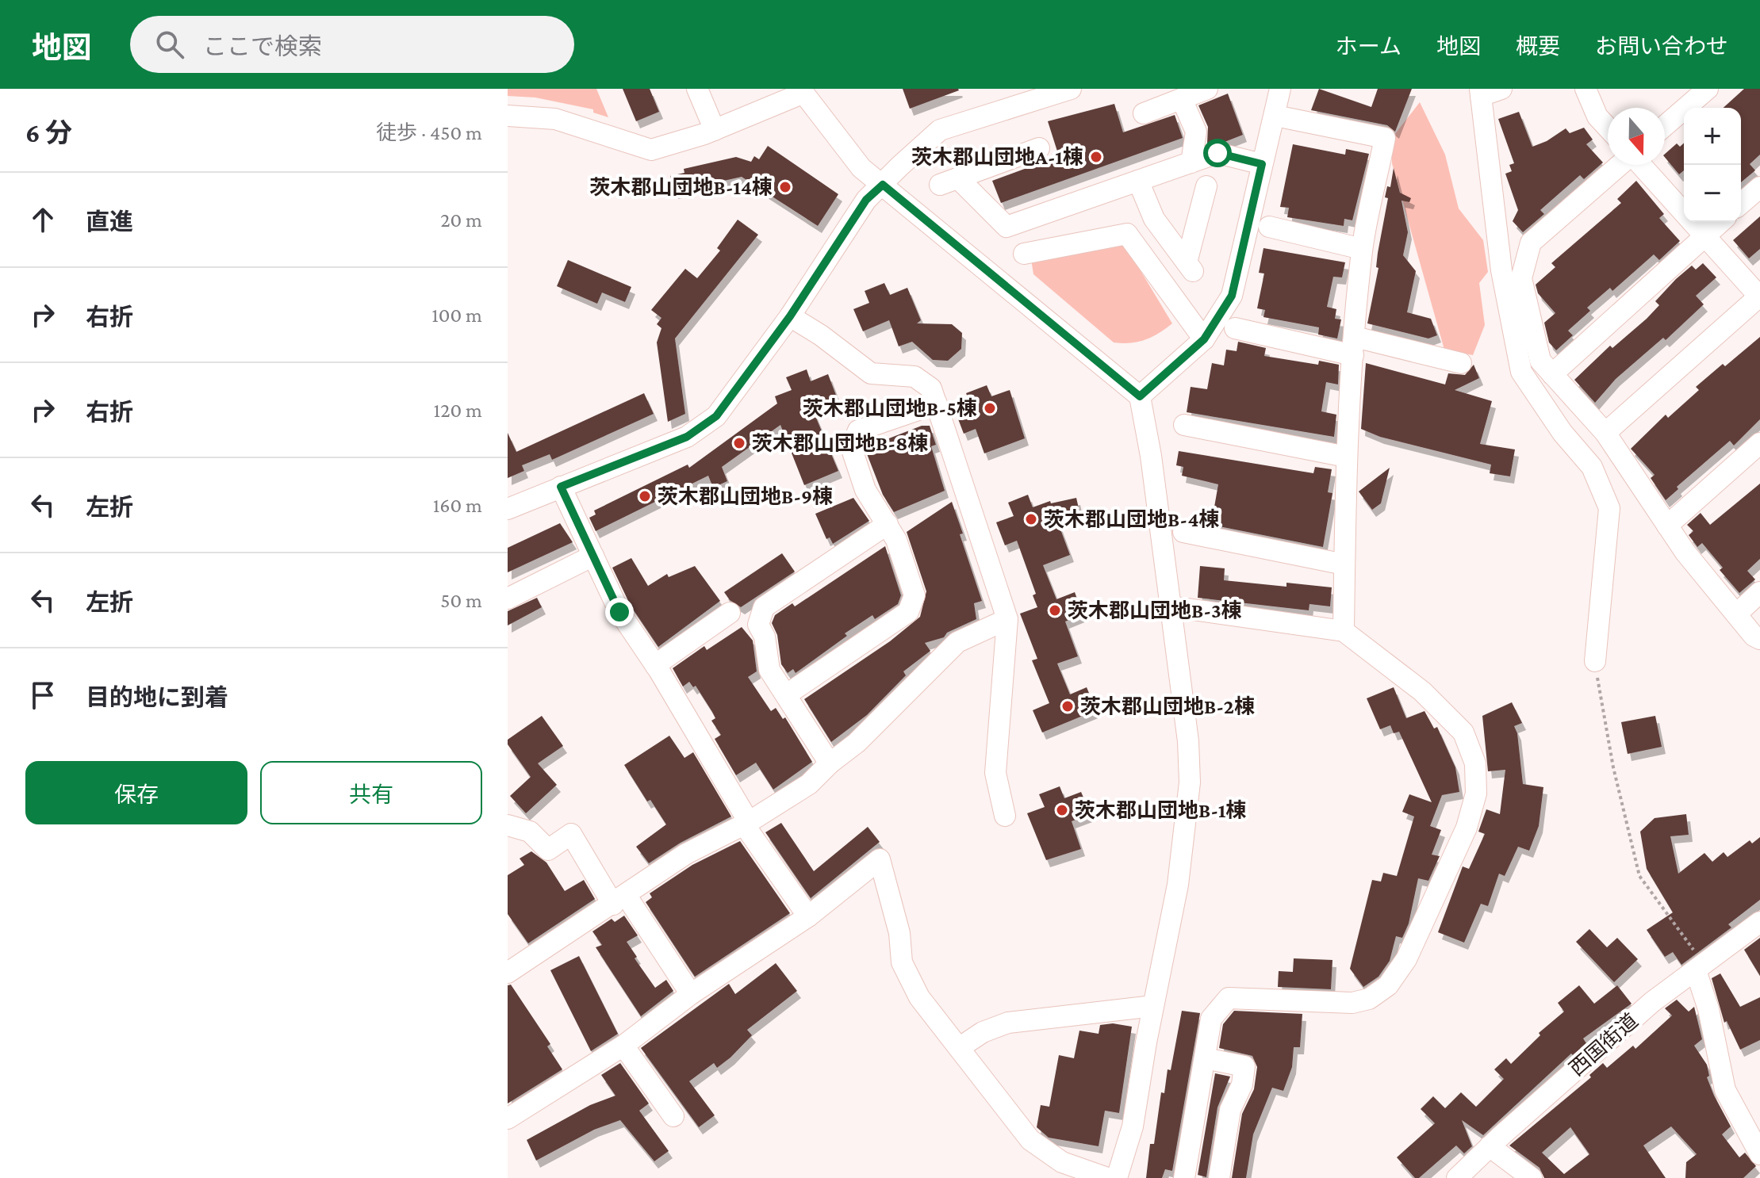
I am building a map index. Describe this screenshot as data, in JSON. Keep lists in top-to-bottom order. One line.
{"streets":{"street":["西国街道"]},"places":["茨木郡山団地A-1棟","茨木郡山団地B-14棟","茨木郡山団地B-5棟","茨木郡山団地B-8棟","茨木郡山団地B-9棟","茨木郡山団地B-4棟","茨木郡山団地B-3棟","茨木郡山団地B-2棟","茨木郡山団地B-1棟"],"north":"bottom","page":{"header":"地図","search":"ここで検索","nav":["ホーム","地図","概要","お問い合わせ"],"heading":["6 分","徒歩 · 450 m"],"map_buttons":["+","−"],"list":[["直進","20 m"],["右折","100 m"],["右折","120 m"],["左折","160 m"],["左折","50 m"],"目的地に到着"],"buttons":["保存","共有"]}}
